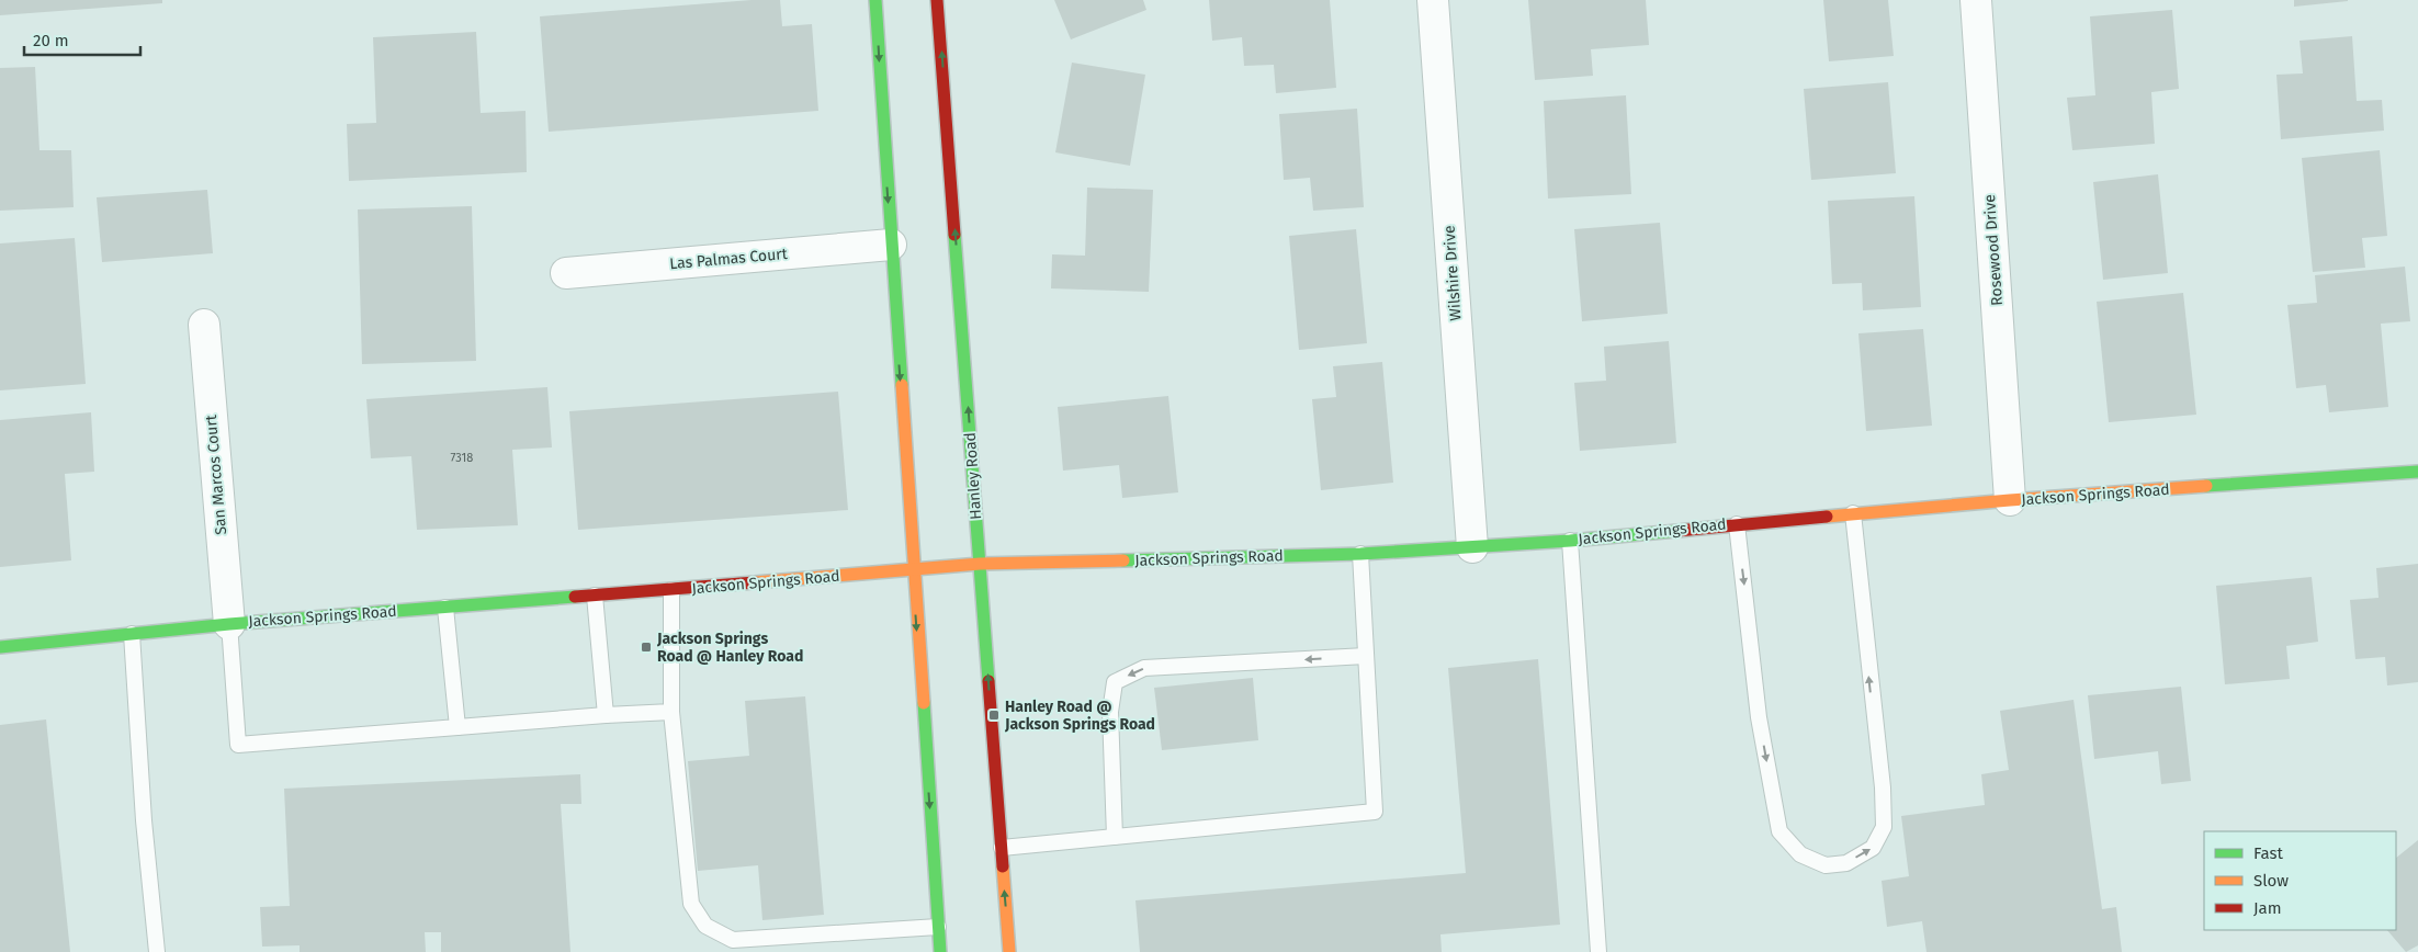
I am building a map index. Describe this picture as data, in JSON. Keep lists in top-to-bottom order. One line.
{"streets":{"street":["Rosewood Drive","Las Palmas Court","Wilshire Drive","San Marcos Court","Hanley Road","Jackson Springs Road"]},"crossings":[["Rosewood Drive","Jackson Springs Road"],["Wilshire Drive","Jackson Springs Road"],["San Marcos Court","Jackson Springs Road"],["Hanley Road","Jackson Springs Road"]],"places":{"transit":["Jackson Springs Road @ Hanley Road","Hanley Road @ Jackson Springs Road"]},"house_numbers":["7318"],"legend":["Fast","Slow","Jam"],"scale_bar":"20 m"}
